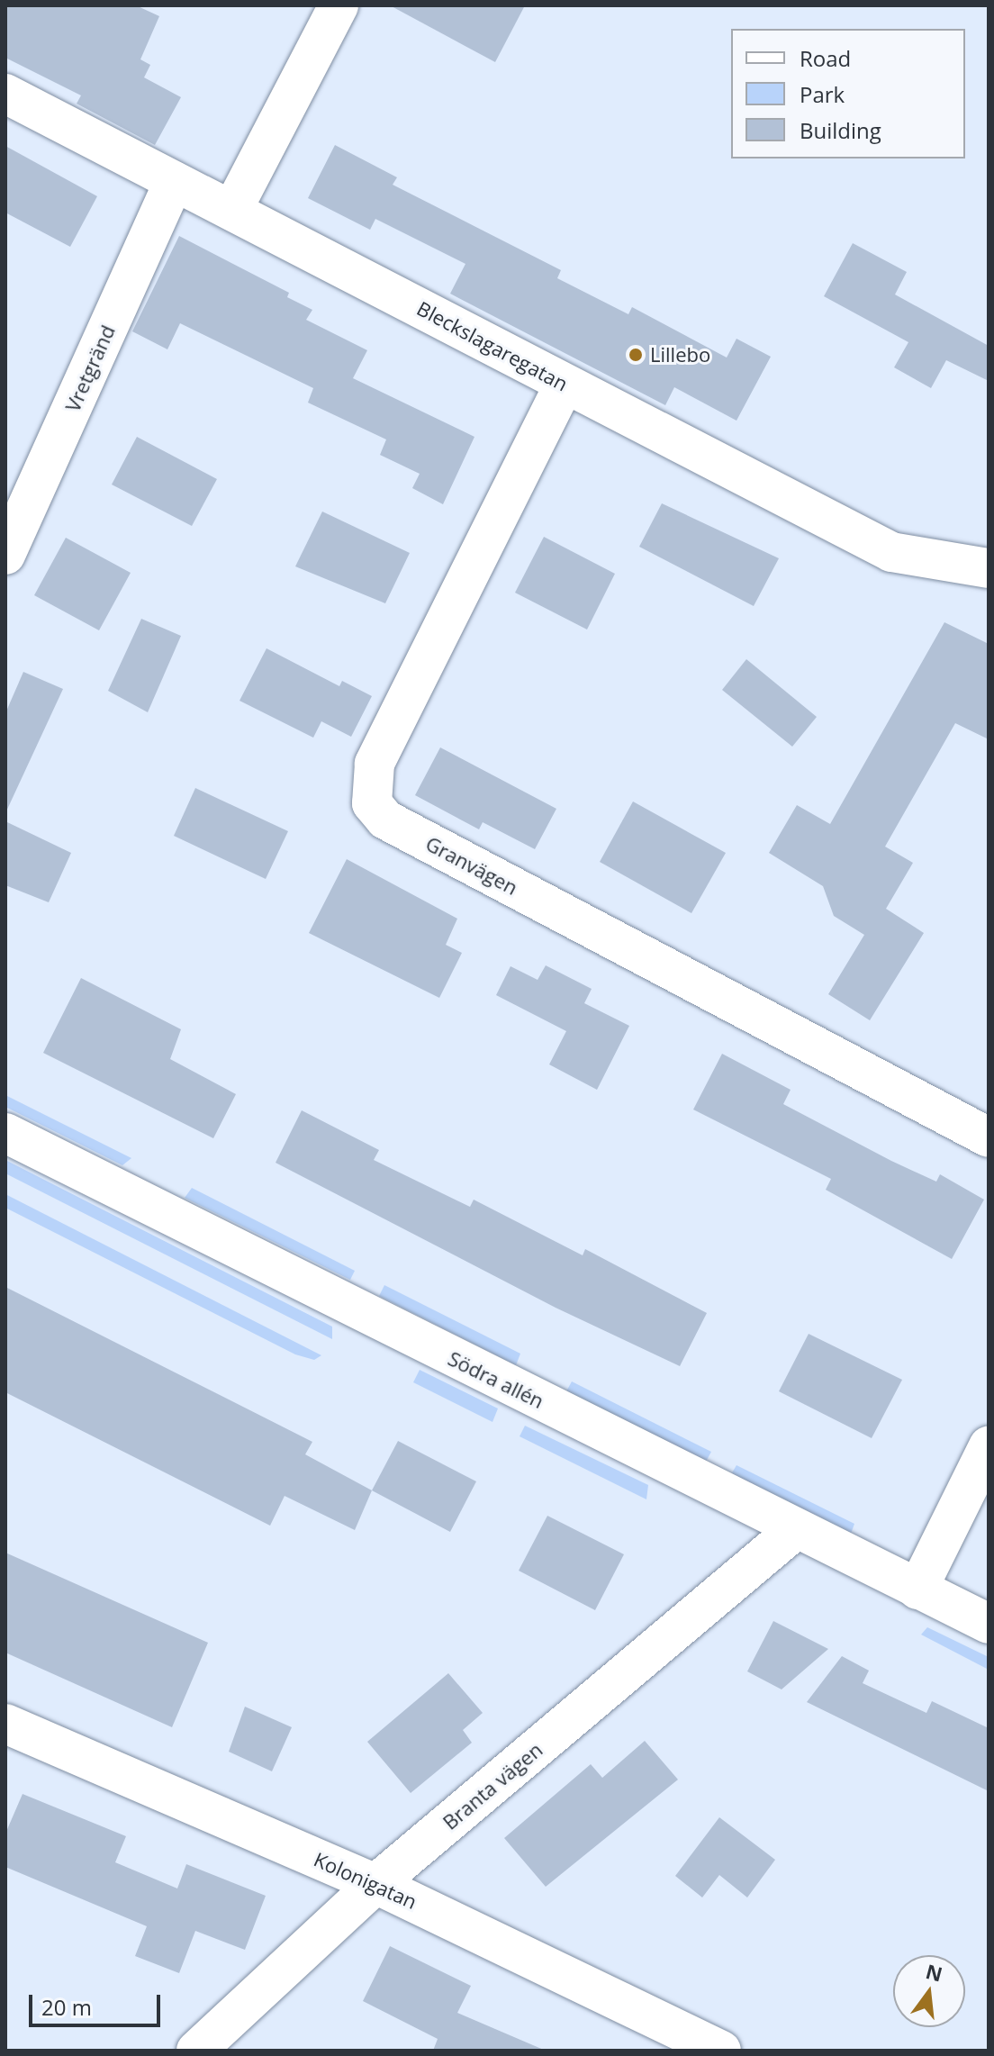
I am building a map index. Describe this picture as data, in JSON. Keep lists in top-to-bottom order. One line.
{"streets":{"street":["Bleckslagaregatan","Vretgränd","Granvägen","Södra allén","Branta vägen","Kolonigatan"]},"crossings":[["Bleckslagaregatan","Vretgränd"],["Bleckslagaregatan","Granvägen"],["Södra allén","Branta vägen"],["Branta vägen","Kolonigatan"]],"places":["Lillebo"],"legend":["Road","Park","Building"],"scale_bar":"20 m","north":"top"}
